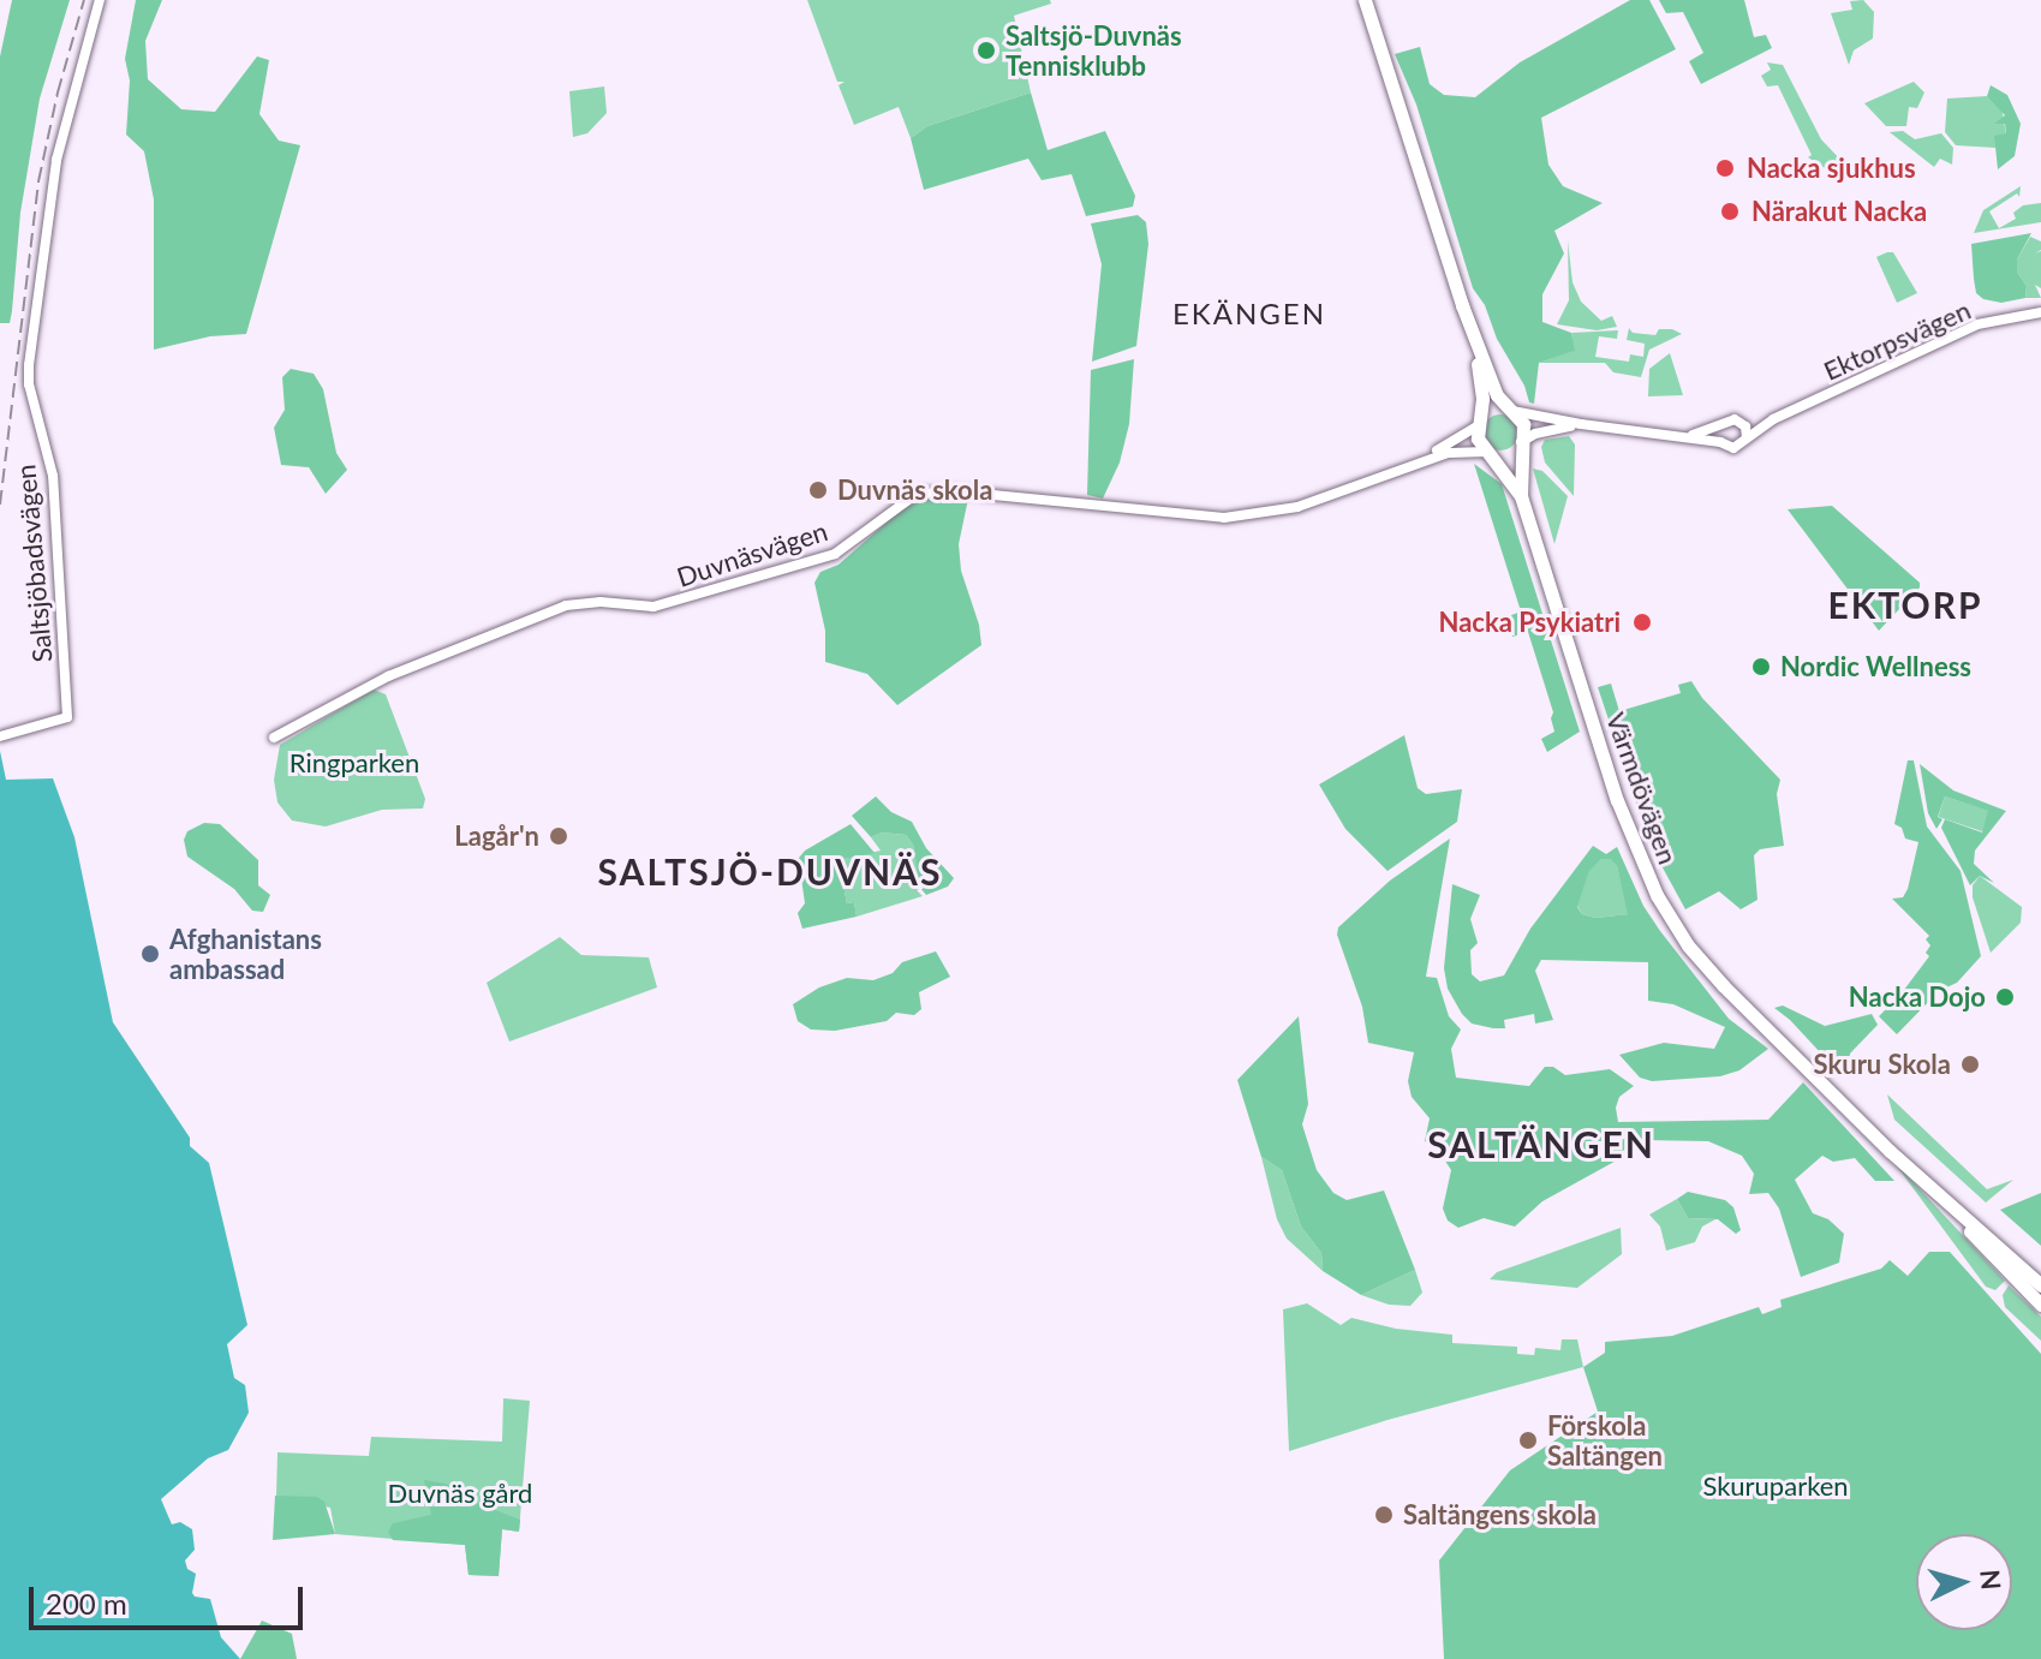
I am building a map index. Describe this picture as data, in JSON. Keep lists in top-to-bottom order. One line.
{"streets":{"main road":["Värmdövägen"],"street":["Ektorpsvägen","Duvnäsvägen","Saltsjöbadsvägen"]},"crossings":[["Duvnäsvägen","Värmdövägen"]],"districts":["EKÄNGEN","EKTORP","SALTSJÖ-DUVNÄS","SALTÄNGEN"],"parks":["Ringparken","Skuruparken","Duvnäs gård"],"places":["Saltsjö-Duvnäs Tennisklubb","Nacka sjukhus","Närakut Nacka","Duvnäs skola","Nacka Psykiatri","Nordic Wellness","Lagår'n","Afghanistans ambassad","Nacka Dojo","Skuru Skola","Förskola Saltängen","Saltängens skola"],"scale_bar":"200 m","north":"right"}
